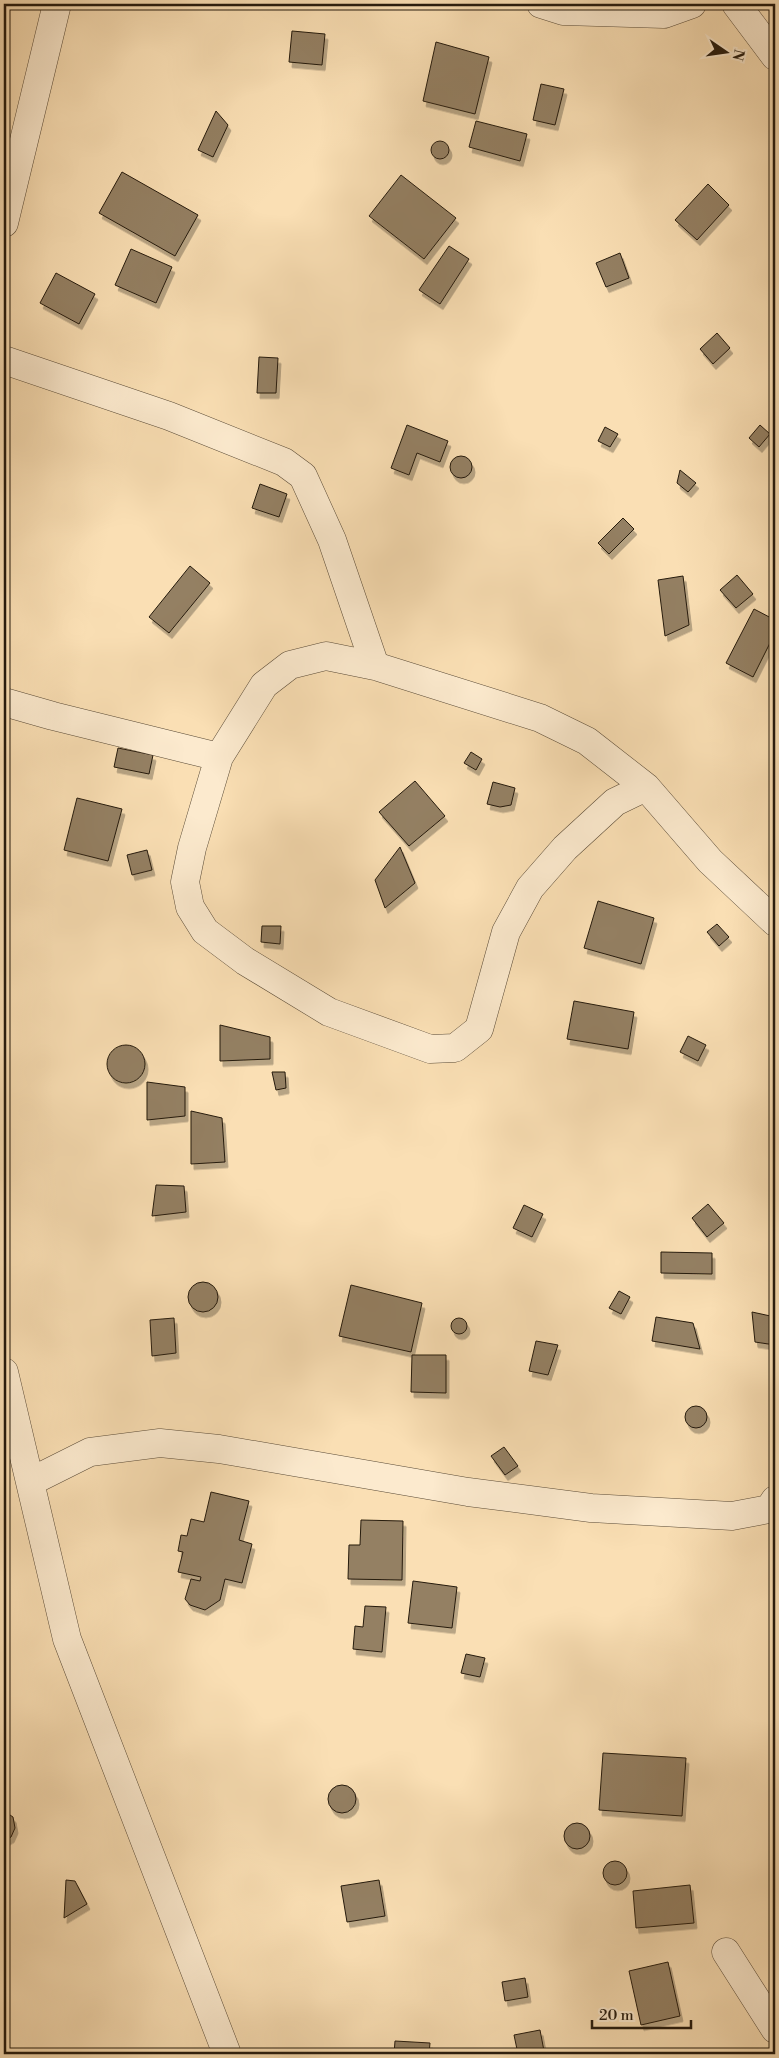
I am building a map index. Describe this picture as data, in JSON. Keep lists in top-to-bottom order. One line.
{"scale_bar":"20 m","north":"right"}
